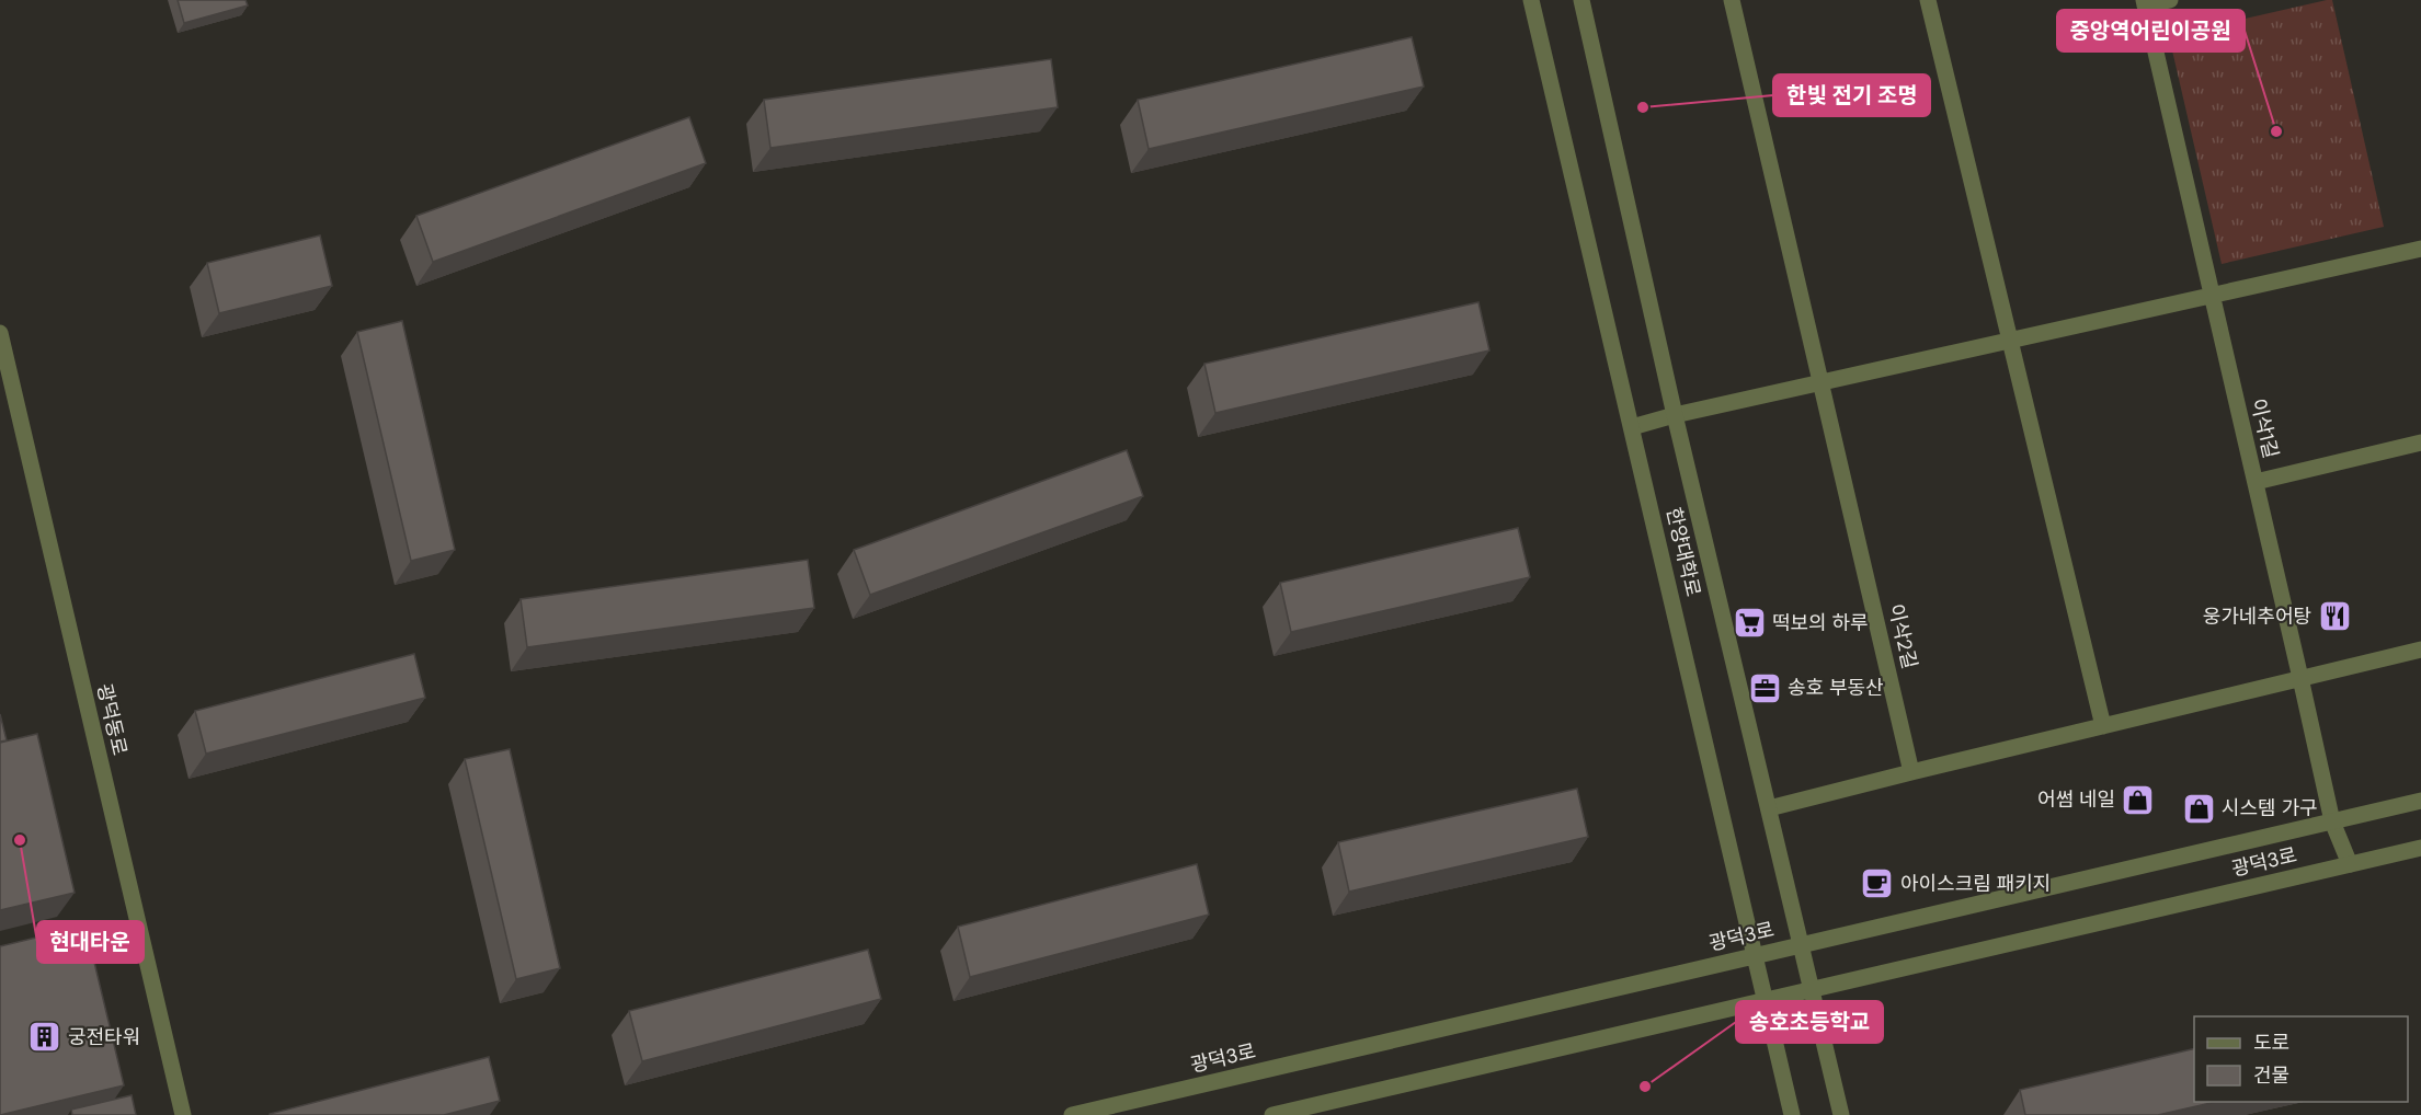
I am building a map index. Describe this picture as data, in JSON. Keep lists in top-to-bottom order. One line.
{"streets":{"street":["이삭1길","한양대학로","이삭2길","광덕동로","광덕3로"]},"crossings":[["이삭1길","광덕3로"],["한양대학로","광덕3로"]],"places":{"other":["한빛 전기 조명","중앙역어린이공원","현대타운","송호초등학교"],"restaurant":["웅가네추어탕"],"supermarket":["떡보의 하루"],"office":["송호 부동산"],"shop":["어썸 네일","시스템 가구"],"cafe":["아이스크림 패키지"],"building":["궁전타워"]},"legend":["도로","건물"]}
